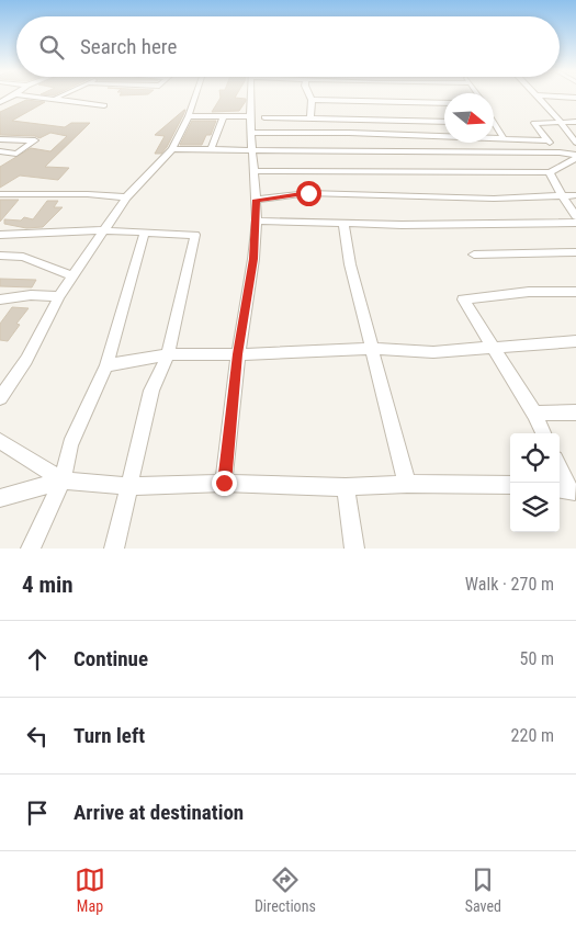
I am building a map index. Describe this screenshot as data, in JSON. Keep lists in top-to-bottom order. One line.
{"north":"right","page":{"search":"Search here","heading":["4 min","Walk · 270 m"],"list":[["Continue","50 m"],["Turn left","220 m"],"Arrive at destination"],"nav":["Map","Directions","Saved"]}}
